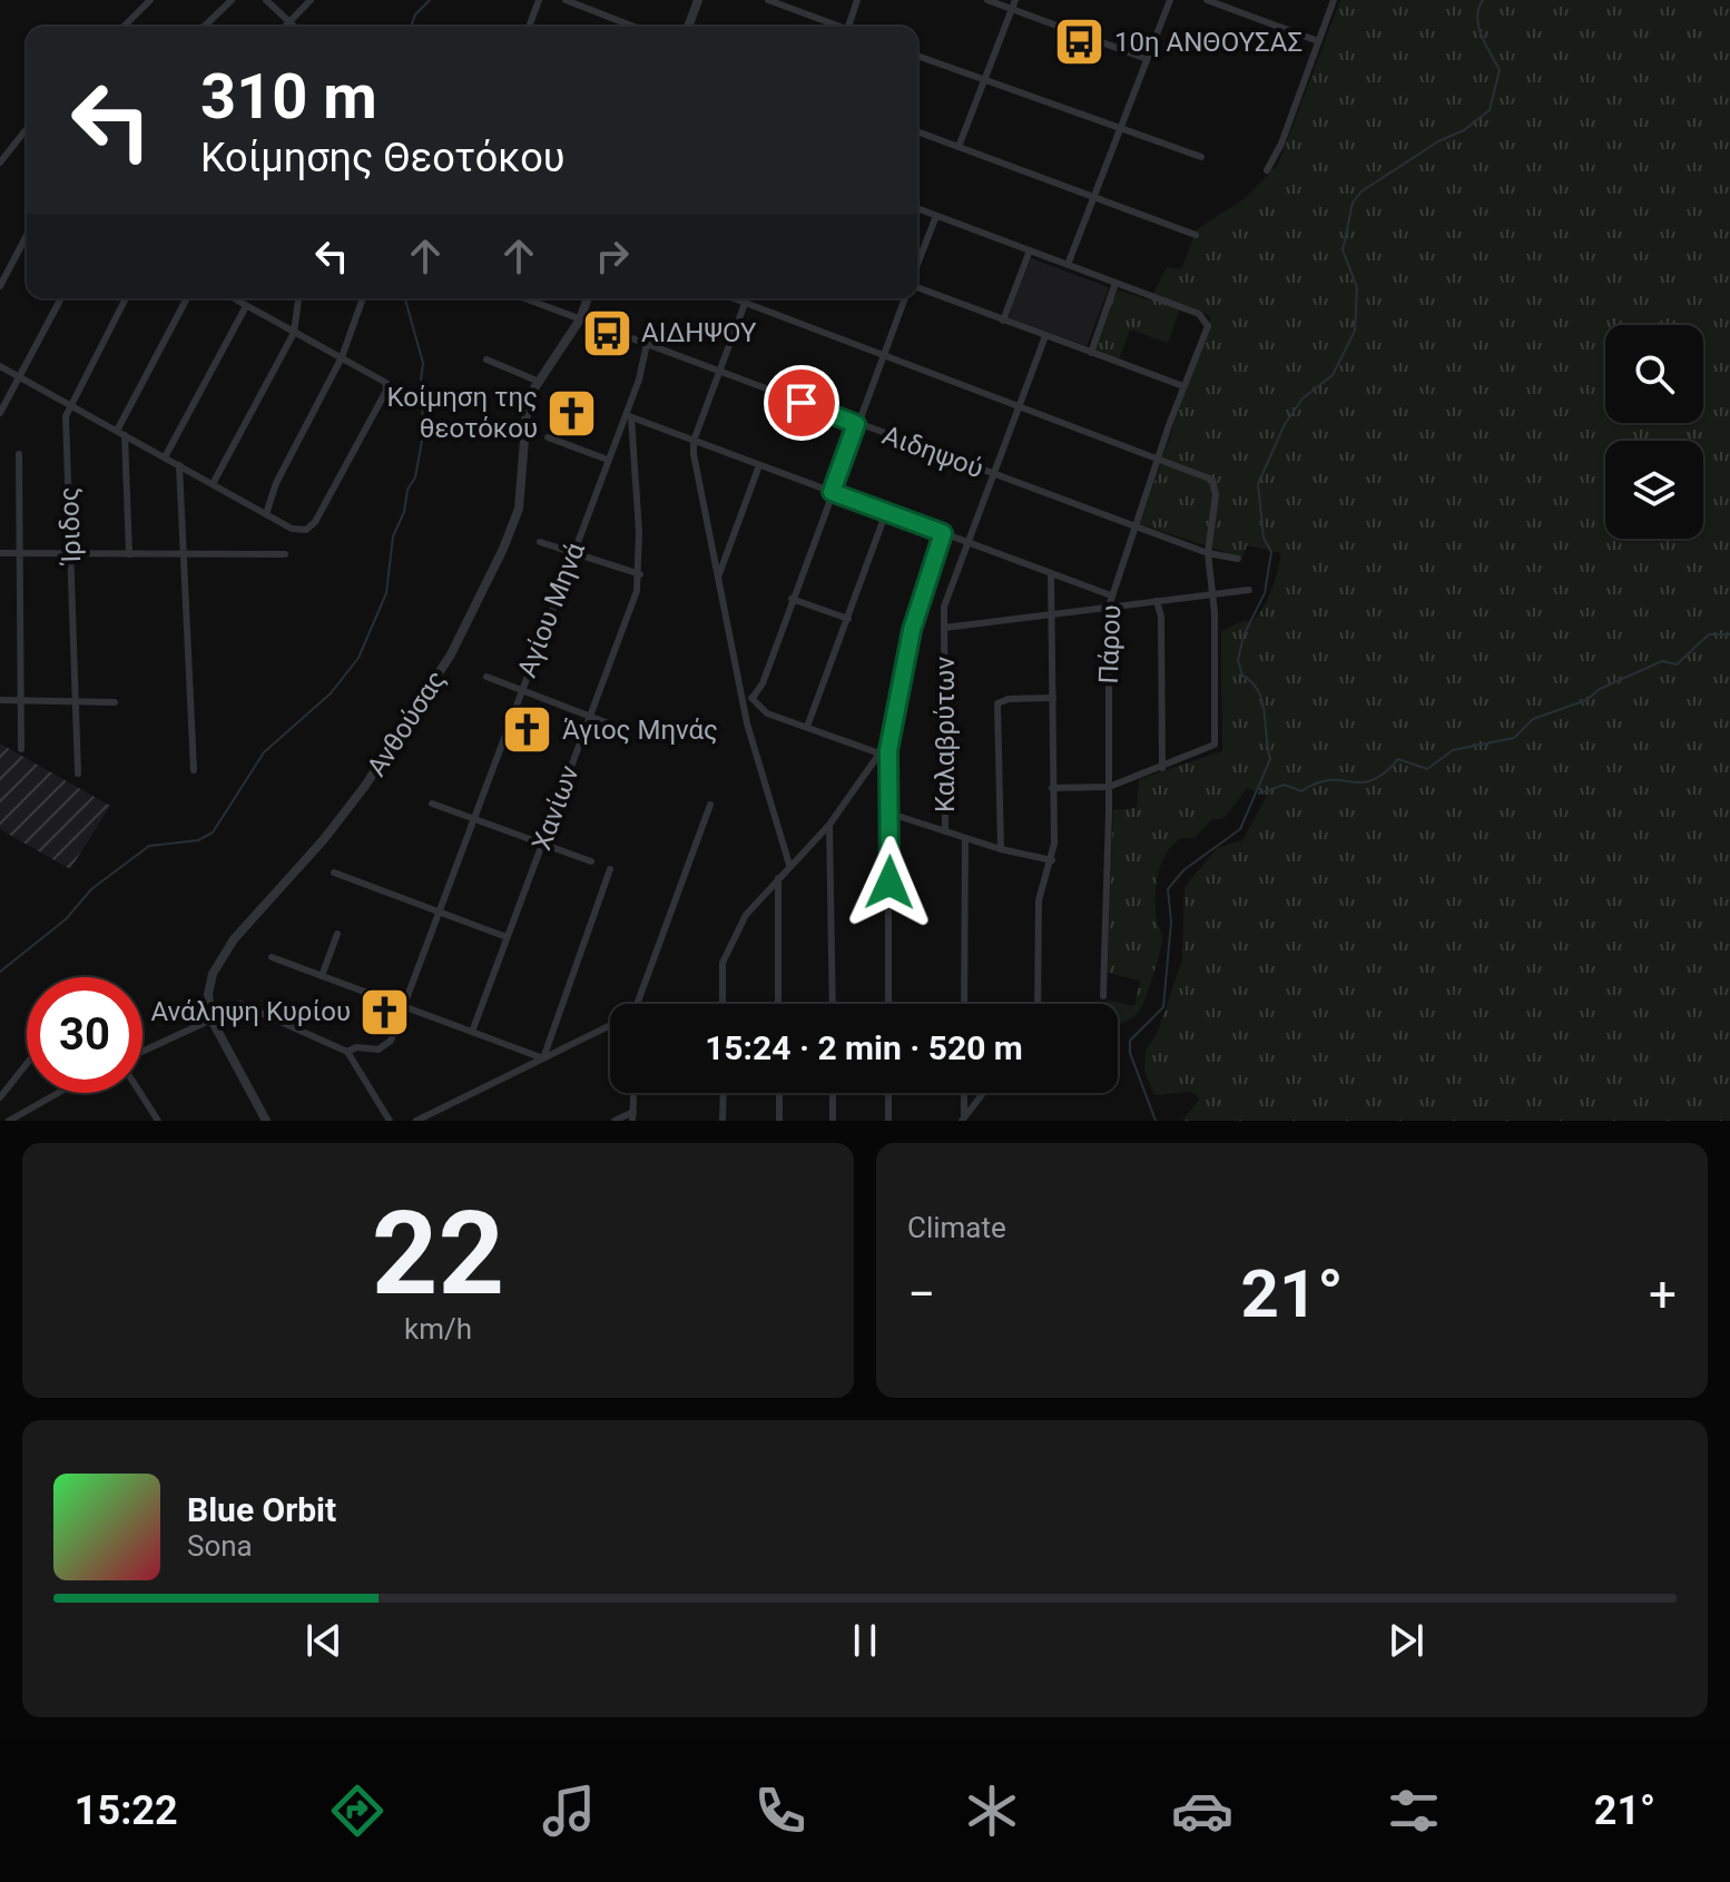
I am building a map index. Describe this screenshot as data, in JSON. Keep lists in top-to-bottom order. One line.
{"streets":{"street":["Αιδηψού","Ίριδος","Αγίου Μηνά","Πάρου","Ανθούσας","Καλαβρύτων","Χανίων"]},"crossings":[["Αιδηψού","Αγίου Μηνά"],["Αιδηψού","Πάρου"],["Αιδηψού","Ανθούσας"],["Αιδηψού","Καλαβρύτων"],["Αγίου Μηνά","Χανίων"]],"places":{"bus stop":["10η ΑΝΘΟΥΣΑΣ","ΑΙΔΗΨΟΥ"],"church":["Κοίμηση της θεοτόκου","Άγιος Μηνάς","Ανάληψη Κυρίου"]},"page":{"turn":["310 m","Κοίμησης Θεοτόκου"],"limit":"30","trip":"15:24 · 2 min · 520 m","tile":[["22","km/h"],"Climate"],"heat":["−","21°","+"],"song":["Blue Orbit","Sona"],"tabs":["15:22","21°"]}}
